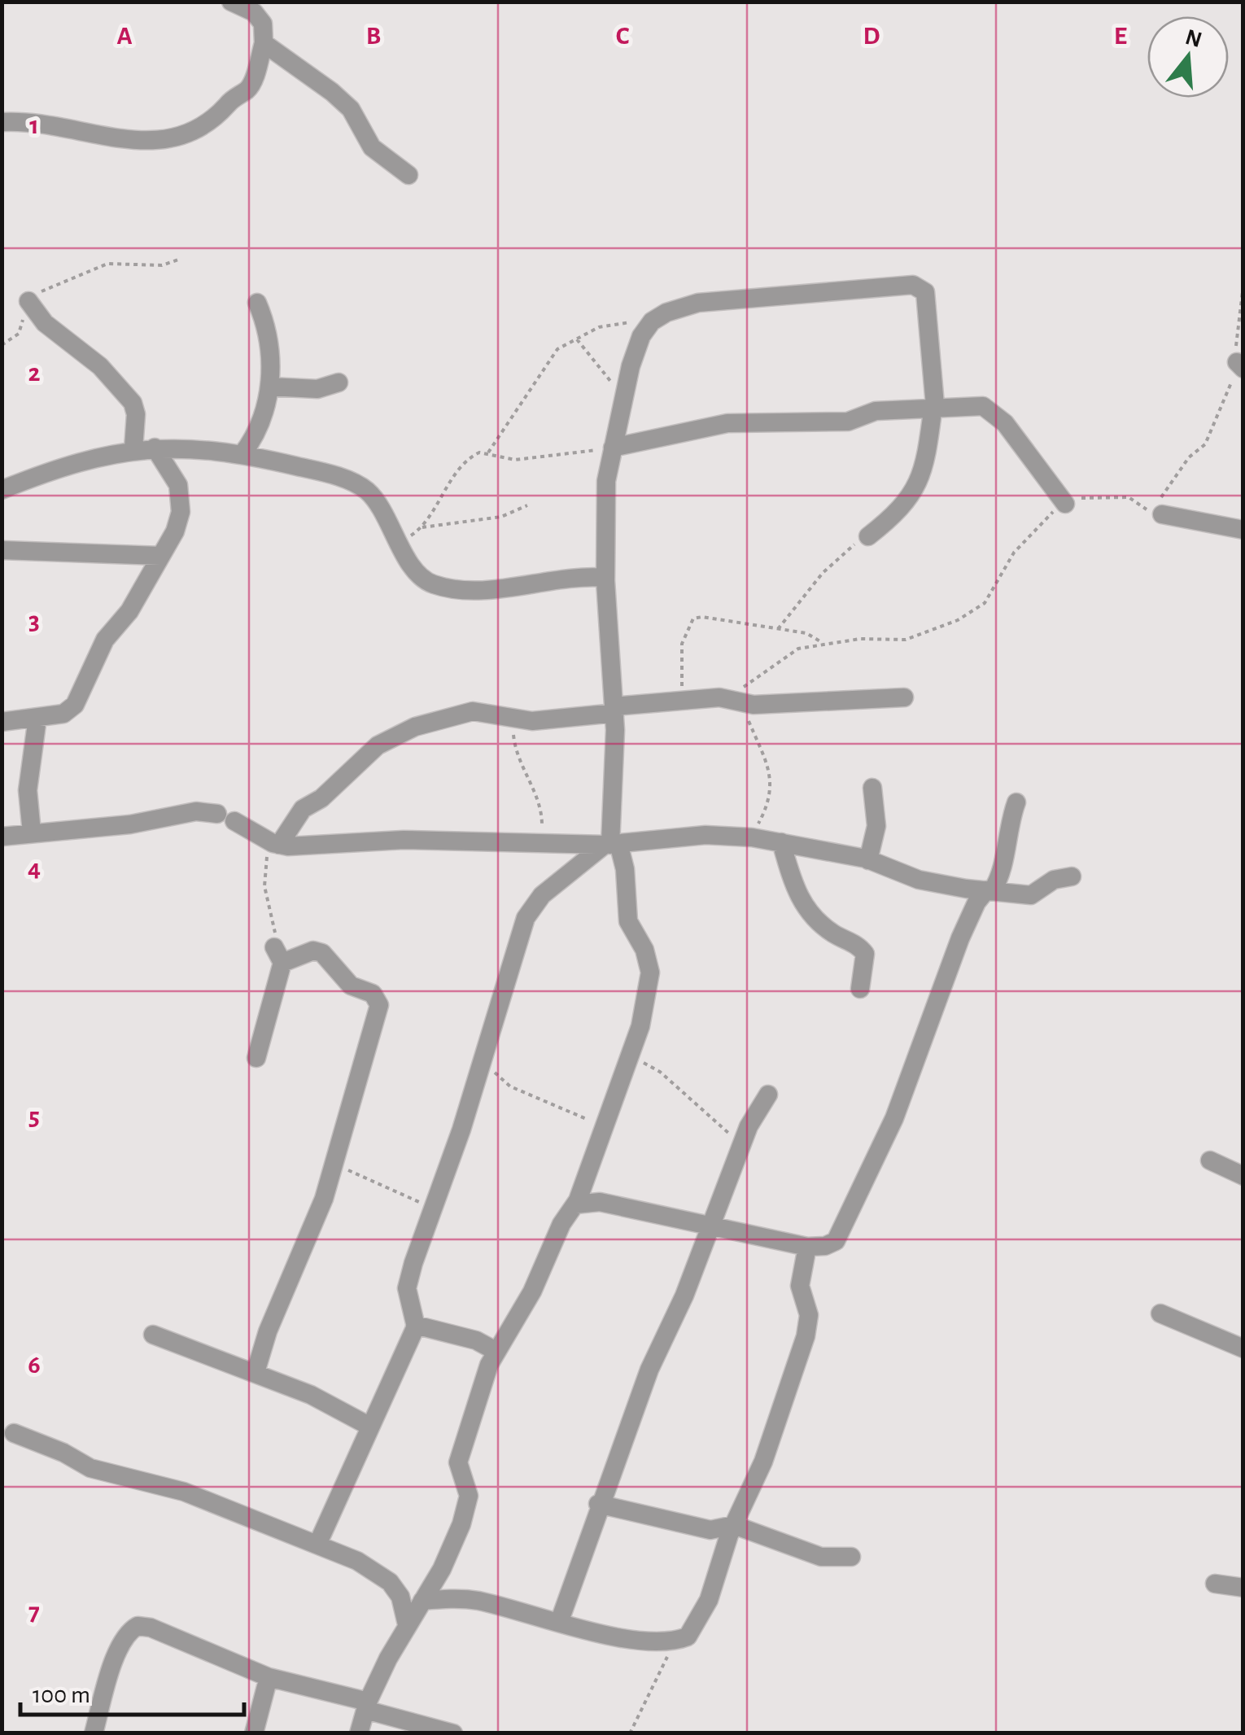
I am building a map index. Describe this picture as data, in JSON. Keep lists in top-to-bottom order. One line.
{"scale_bar":"100 m","north":"top","grid":{"columns":["A","B","C","D","E"],"rows":["1","2","3","4","5","6","7"]}}
